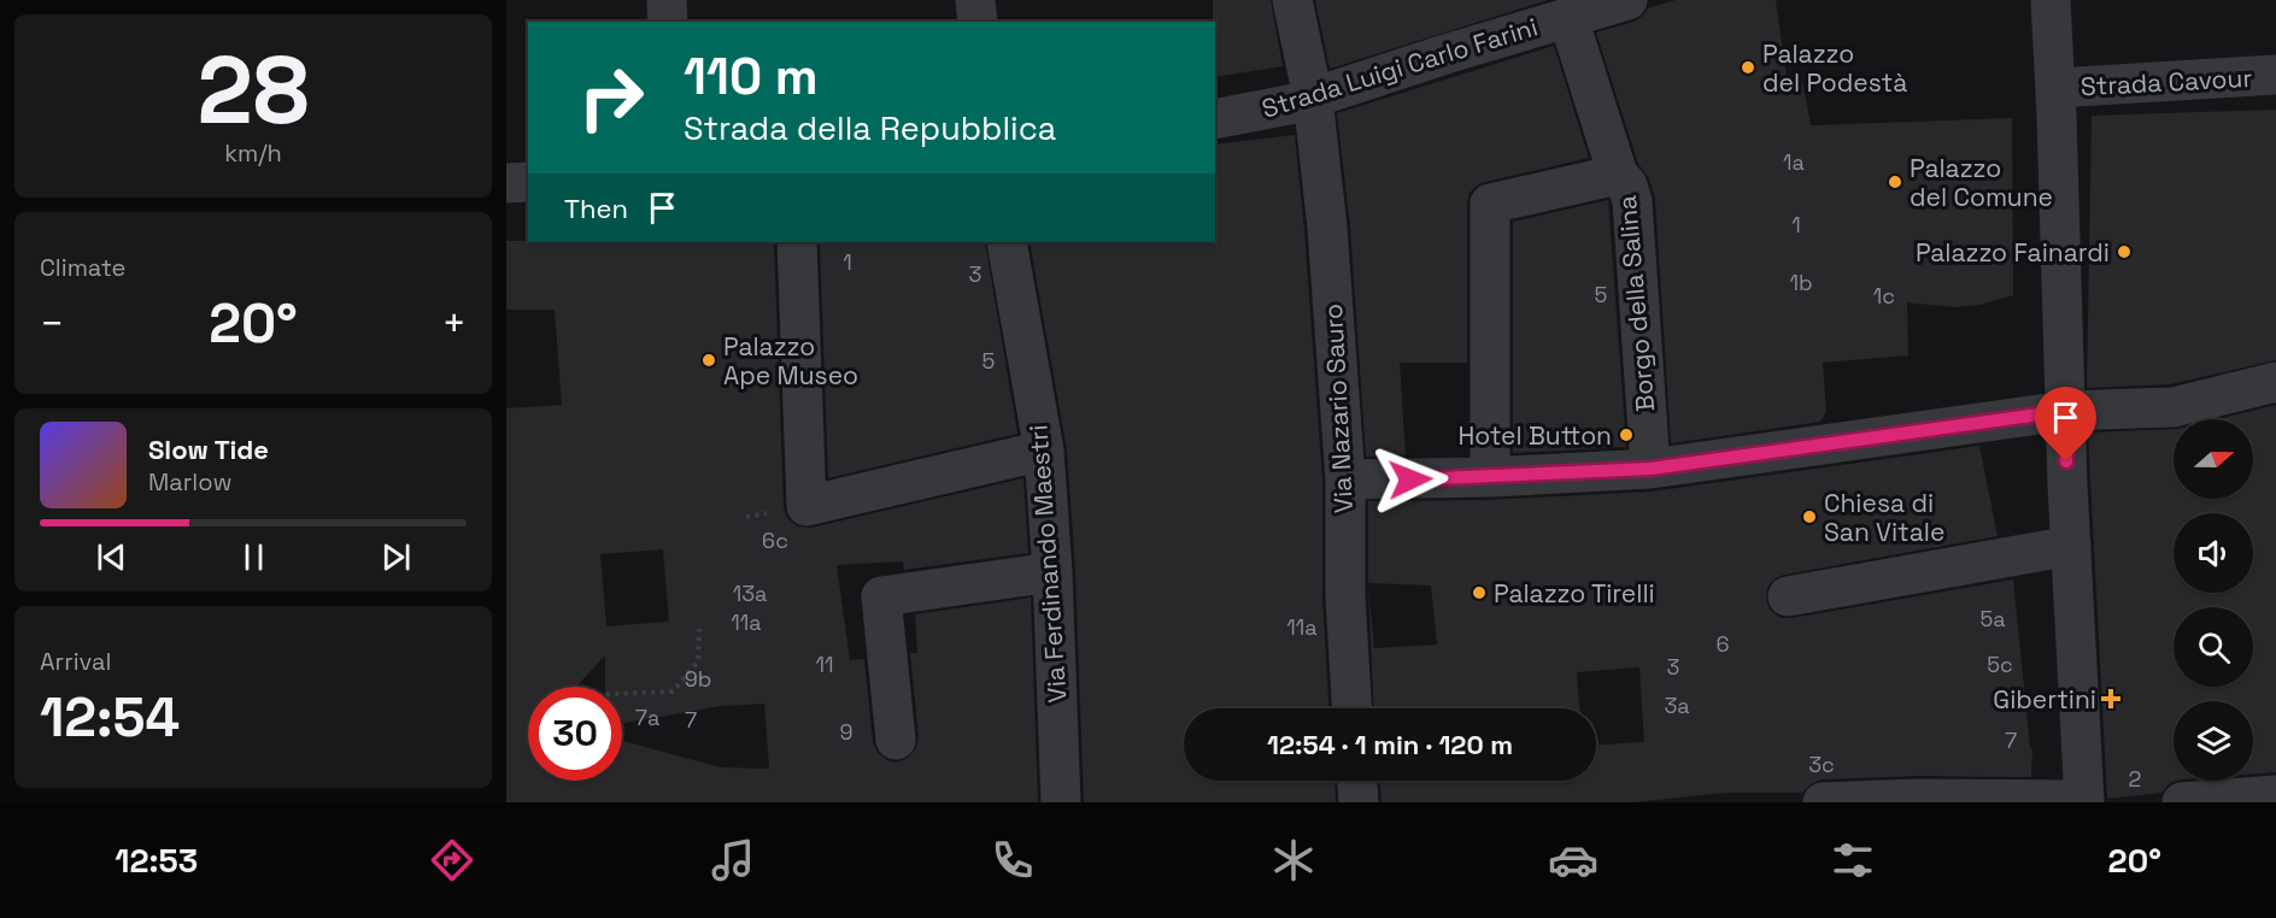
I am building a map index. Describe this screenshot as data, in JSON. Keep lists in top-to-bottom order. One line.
{"streets":{"street":["Strada Luigi Carlo Farini","Strada Cavour","Borgo della Salina","Via Nazario Sauro","Via Ferdinando Maestri"]},"crossings":[["Strada Luigi Carlo Farini","Borgo della Salina"],["Strada Luigi Carlo Farini","Via Nazario Sauro"]],"places":{"other":["Palazzo del Podestà","Palazzo del Comune","Palazzo Fainardi","Palazzo Ape Museo","Hotel Button","Chiesa di San Vitale","Palazzo Tirelli"],"health":["Gibertini"]},"house_numbers":["1a","1","1","3","1b","5","1c","5","6c","13a","5a","11a","11a","6","11","5c","3","9b","3a","7a","7","9","7","3c","2"],"north":"right","page":{"tile":[["28","km/h"],"Climate",["Arrival","12:54"]],"turn":["110 m","Strada della Repubblica"],"then":"Then","heat":["−","20°","+"],"song":["Slow Tide","Marlow"],"limit":"30","trip":"12:54 · 1 min · 120 m","tabs":["12:53","20°"]}}
